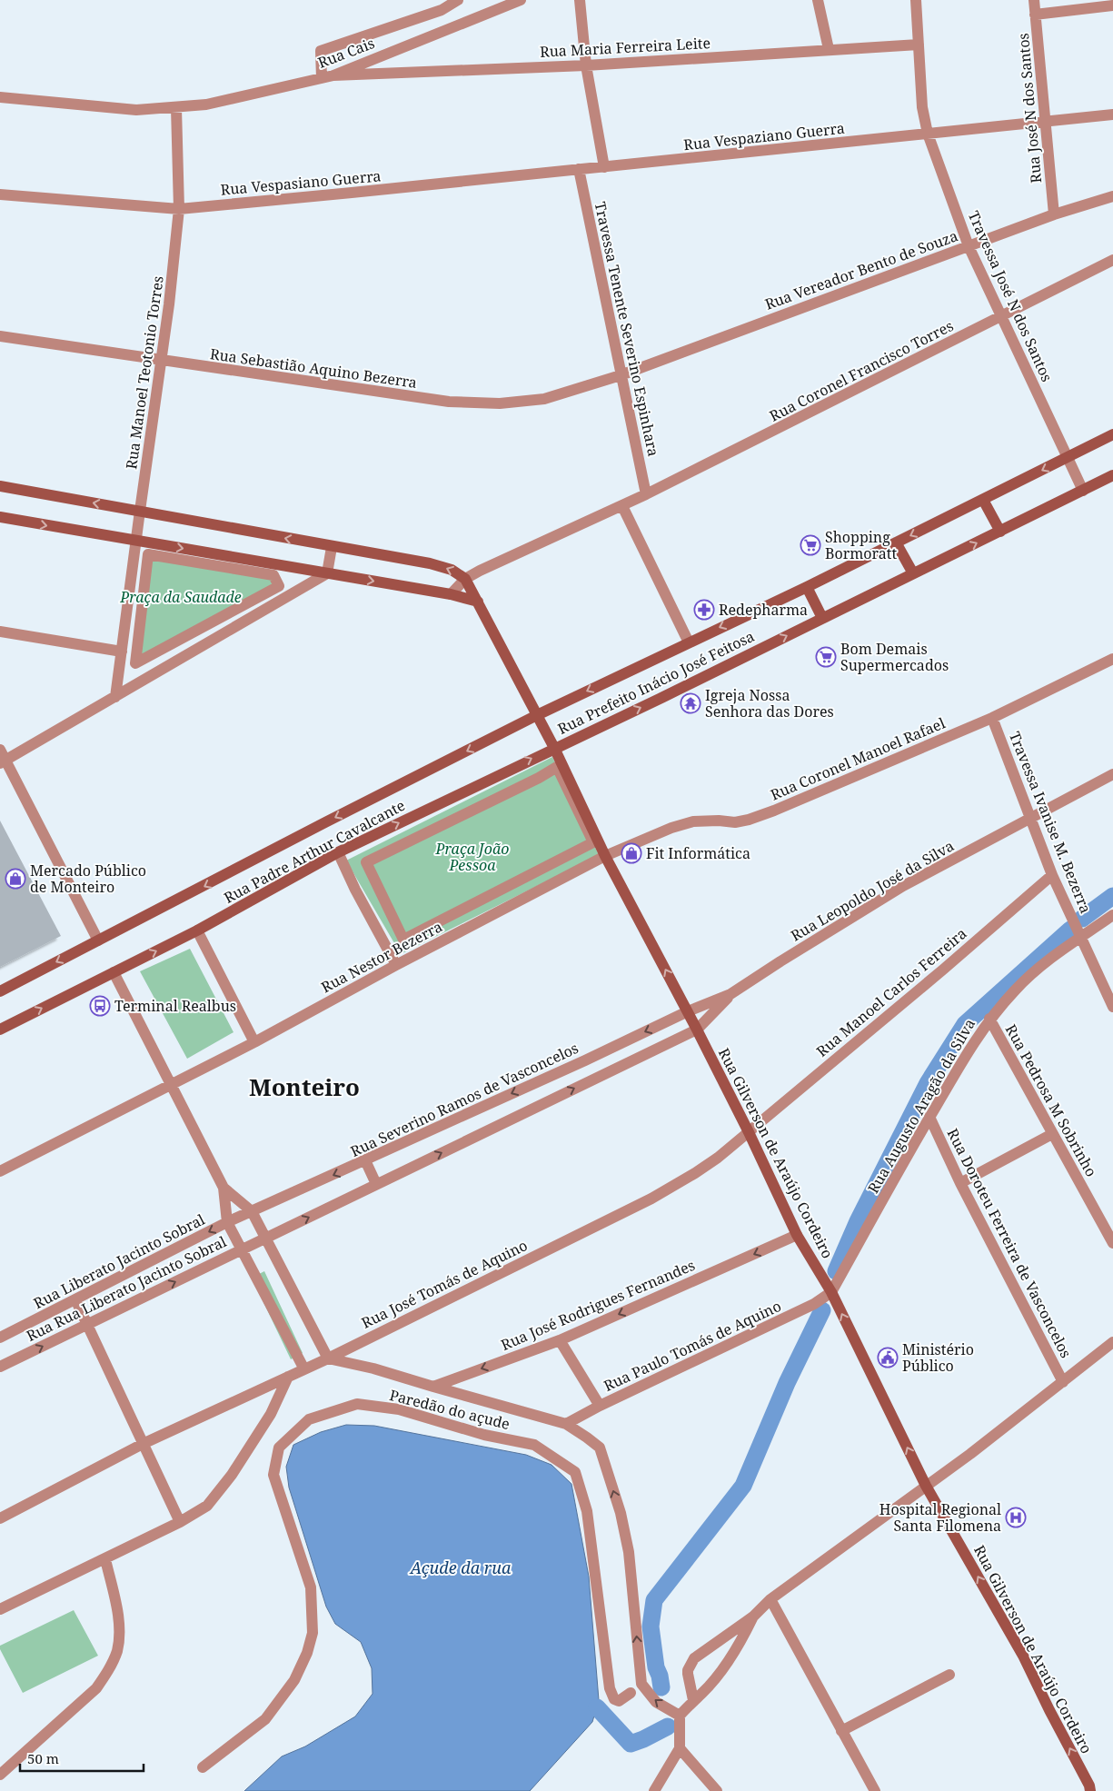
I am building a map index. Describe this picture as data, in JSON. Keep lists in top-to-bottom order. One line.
{"streets":{"main road":["Rua Prefeito Inácio José Feitosa","Rua Padre Arthur Cavalcante","Rua Gilverson de Araújo Cordeiro"],"street":["Rua Maria Ferreira Leite","Rua Cais","Rua José N dos Santos","Rua Vespaziano Guerra","Rua Vespasiano Guerra","Rua Vereador Bento de Souza","Travessa José N dos Santos","Travessa Tenente Severino Espinhara","Rua Sebastião Aquino Bezerra","Rua Coronel Francisco Torres","Rua Manoel Teotonio Torres","Rua Coronel Manoel Rafael","Travessa Ivanise M. Bezerra","Rua Leopoldo José da Silva","Rua Nestor Bezerra","Rua Manoel Carlos Ferreira","Rua Severino Ramos de Vasconcelos","Rua Pedrosa M Sobrinho","Rua Augusto Aragão da Silva","Rua Doroteu Ferreira de Vasconcelos","Rua Liberato Jacinto Sobral","Rua José Tomás de Aquino","Rua Rua Liberato Jacinto Sobral","Rua José Rodrigues Fernandes","Rua Paulo Tomás de Aquino","Paredão do açude"]},"crossings":[["Rua Maria Ferreira Leite","Rua Cais"],["Rua Maria Ferreira Leite","Travessa José N dos Santos"],["Rua José N dos Santos","Rua Vespaziano Guerra"],["Rua José N dos Santos","Rua Vereador Bento de Souza"],["Rua Vespaziano Guerra","Rua Vespasiano Guerra"],["Rua Vespaziano Guerra","Travessa José N dos Santos"],["Rua Vespasiano Guerra","Travessa Tenente Severino Espinhara"],["Rua Vespasiano Guerra","Rua Manoel Teotonio Torres"],["Rua Vereador Bento de Souza","Travessa José N dos Santos"],["Rua Vereador Bento de Souza","Travessa Tenente Severino Espinhara"],["Rua Vereador Bento de Souza","Rua Sebastião Aquino Bezerra"],["Travessa José N dos Santos","Rua Coronel Francisco Torres"],["Travessa José N dos Santos","Rua Prefeito Inácio José Feitosa"],["Travessa Tenente Severino Espinhara","Rua Sebastião Aquino Bezerra"],["Travessa Tenente Severino Espinhara","Rua Coronel Francisco Torres"],["Rua Sebastião Aquino Bezerra","Rua Manoel Teotonio Torres"],["Rua Coronel Francisco Torres","Rua Gilverson de Araújo Cordeiro"],["Rua Prefeito Inácio José Feitosa","Rua Padre Arthur Cavalcante"],["Rua Prefeito Inácio José Feitosa","Rua Gilverson de Araújo Cordeiro"],["Rua Coronel Manoel Rafael","Travessa Ivanise M. Bezerra"],["Rua Coronel Manoel Rafael","Rua Nestor Bezerra"],["Rua Coronel Manoel Rafael","Rua Gilverson de Araújo Cordeiro"],["Travessa Ivanise M. Bezerra","Rua Leopoldo José da Silva"],["Travessa Ivanise M. Bezerra","Rua Manoel Carlos Ferreira"],["Travessa Ivanise M. Bezerra","Rua Augusto Aragão da Silva"],["Rua Padre Arthur Cavalcante","Rua Gilverson de Araújo Cordeiro"],["Rua Leopoldo José da Silva","Rua Severino Ramos de Vasconcelos"],["Rua Leopoldo José da Silva","Rua Gilverson de Araújo Cordeiro"],["Rua Nestor Bezerra","Rua Gilverson de Araújo Cordeiro"],["Rua Manoel Carlos Ferreira","Rua Gilverson de Araújo Cordeiro"],["Rua Manoel Carlos Ferreira","Rua José Tomás de Aquino"],["Rua Severino Ramos de Vasconcelos","Rua Gilverson de Araújo Cordeiro"],["Rua Severino Ramos de Vasconcelos","Rua Liberato Jacinto Sobral"],["Rua Pedrosa M Sobrinho","Rua Augusto Aragão da Silva"],["Rua Augusto Aragão da Silva","Rua Gilverson de Araújo Cordeiro"],["Rua Augusto Aragão da Silva","Rua Doroteu Ferreira de Vasconcelos"],["Rua Augusto Aragão da Silva","Rua Paulo Tomás de Aquino"],["Rua Gilverson de Araújo Cordeiro","Rua José Tomás de Aquino"],["Rua Gilverson de Araújo Cordeiro","Rua José Rodrigues Fernandes"],["Rua Gilverson de Araújo Cordeiro","Rua Paulo Tomás de Aquino"]],"one_way":["Rua Gilverson de Araújo Cordeiro","Rua Liberato Jacinto Sobral","Rua Rua Liberato Jacinto Sobral","Rua José Rodrigues Fernandes"],"districts":["Monteiro"],"water":["Açude da rua"],"parks":["Praça da Saudade","Praça João Pessoa"],"places":{"supermarket":["Shopping Bormoratt","Bom Demais Supermercados"],"pharmacy":["Redepharma"],"temple":["Igreja Nossa Senhora das Dores"],"shop":["Fit Informática","Mercado Público de Monteiro"],"bus stop":["Terminal Realbus"],"public building":["Ministério Público"],"hospital":["Hospital Regional Santa Filomena"]},"scale_bar":"50 m"}
